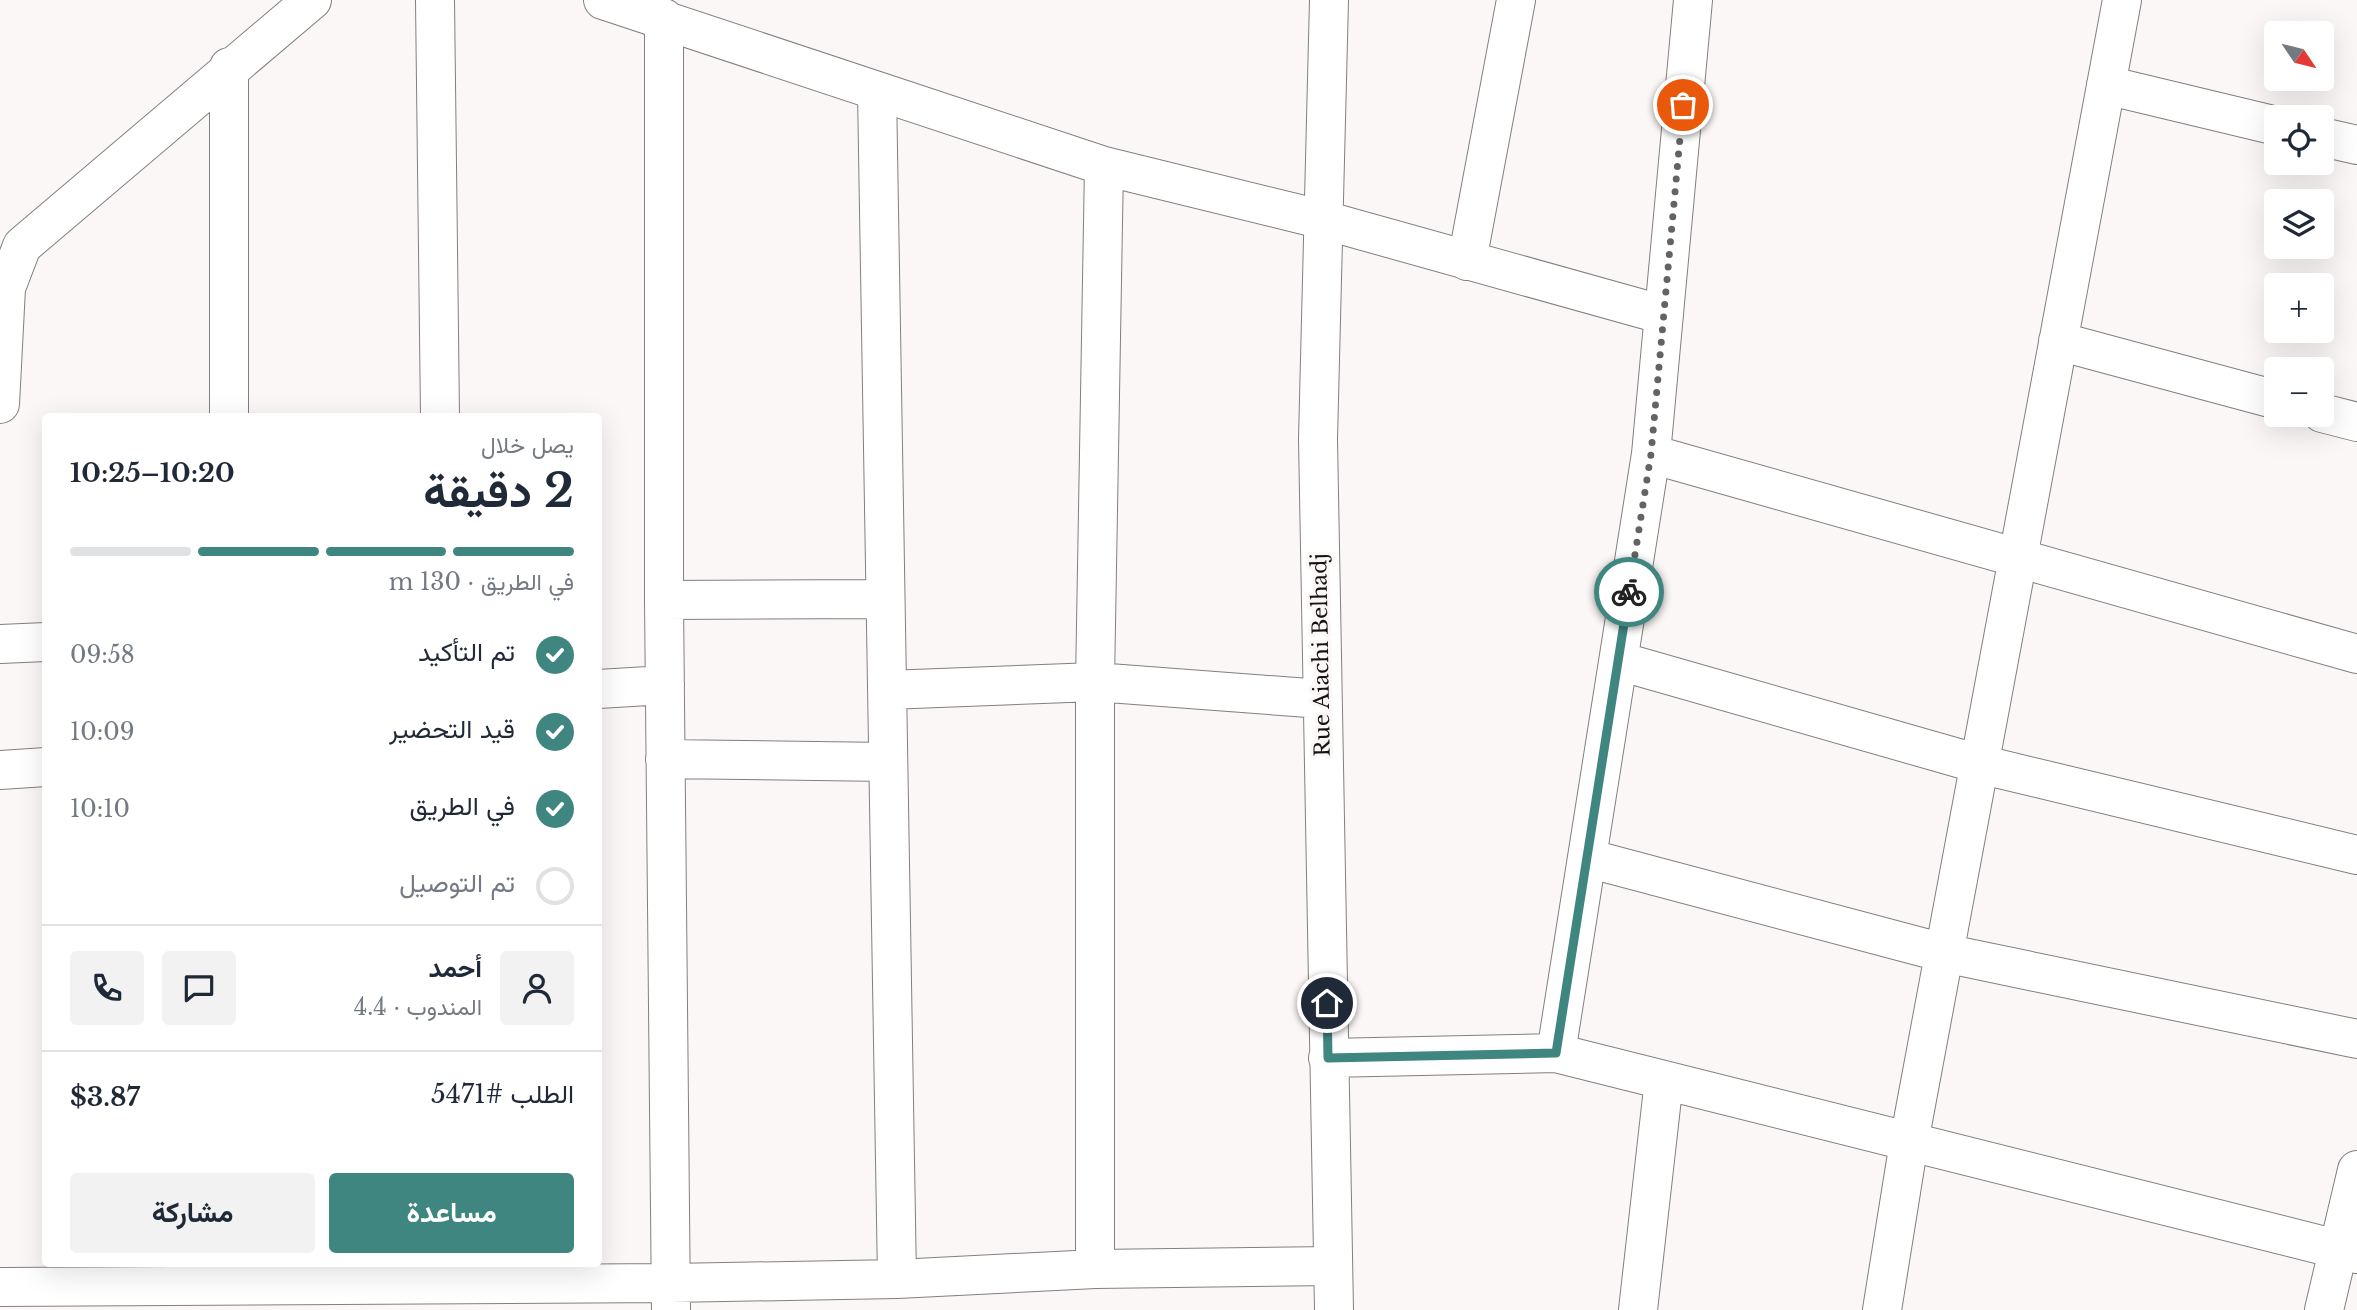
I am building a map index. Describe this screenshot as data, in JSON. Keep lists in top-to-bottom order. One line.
{"streets":{"street":["Rue Aiachi Belhadj"]},"north":"bottom right","page":{"map_buttons":["+","−"],"heading":["2 دقيقة","يصل خلال","10:20–10:25"],"panel":["أحمد","المندوب · 4.4","الطلب #5471","$3.87"],"bar":"في الطريق · 130 m","list":[["تم التأكيد","09:58"],["قيد التحضير","10:09"],["في الطريق","10:10"],"تم التوصيل"],"buttons":["مساعدة","مشاركة"]}}
